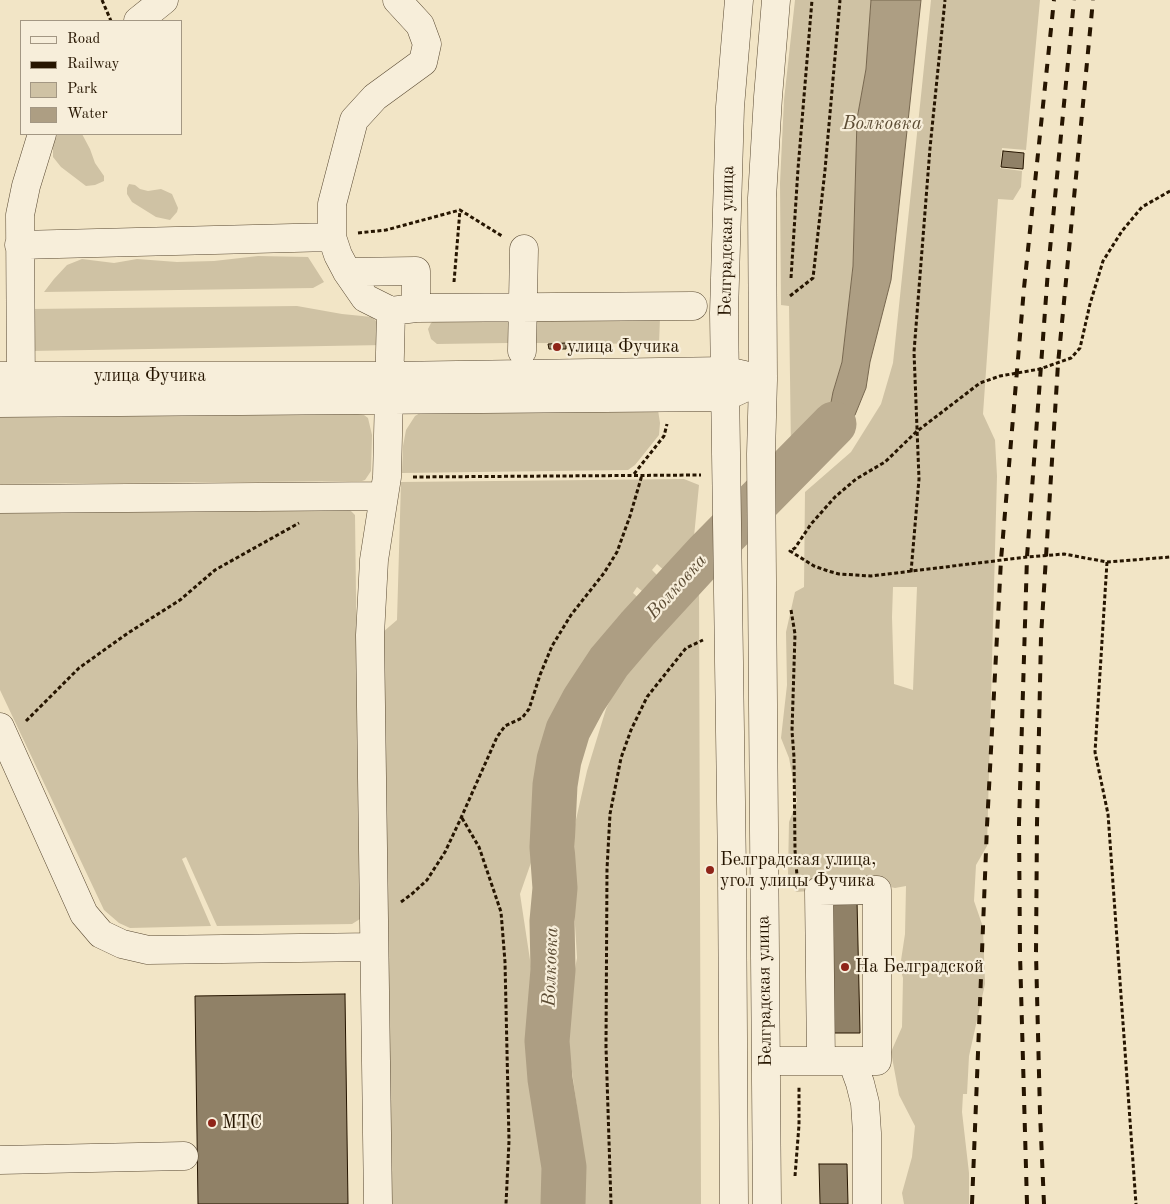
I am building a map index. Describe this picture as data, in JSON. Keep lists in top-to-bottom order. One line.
{"streets":{"street":["Белградская улица","улица Фучика"]},"crossings":[["Белградская улица","улица Фучика"]],"water":["Волковка"],"places":["улица Фучика","Белградская улица, угол улицы Фучика","На Белградской","МТС"],"legend":["Road","Railway","Park","Water"]}
